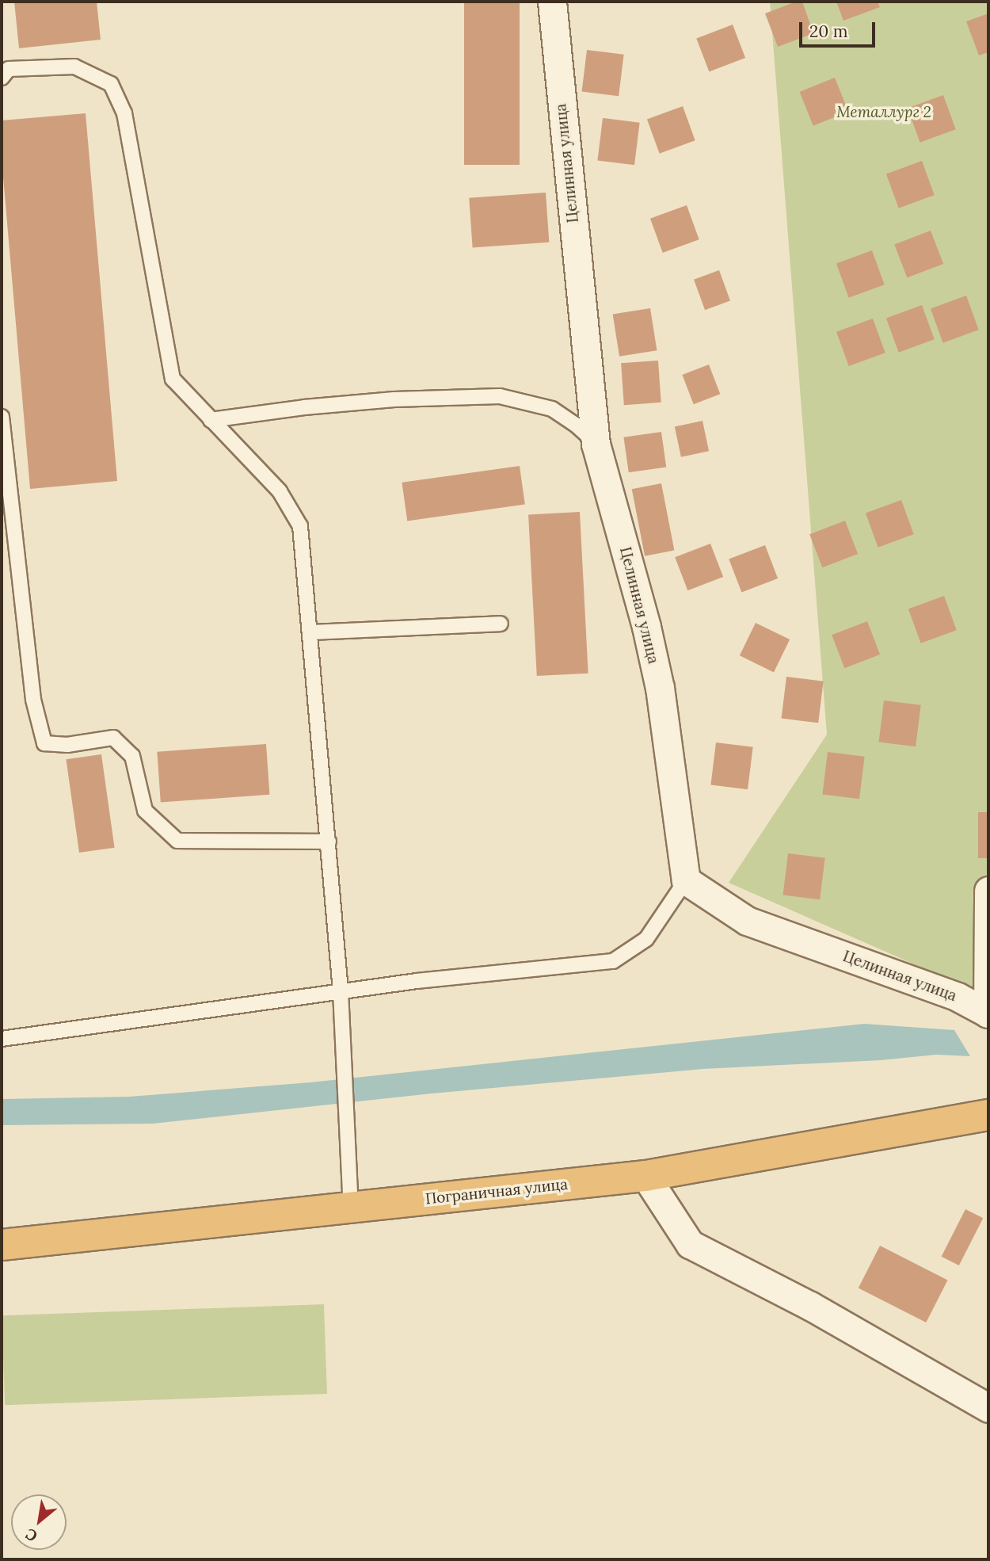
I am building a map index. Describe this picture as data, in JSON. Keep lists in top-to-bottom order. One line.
{"streets":{"highway":["Пограничная улица"],"street":["Целинная улица"]},"parks":["Металлург 2"],"scale_bar":"20 m","north":"bottom left"}
